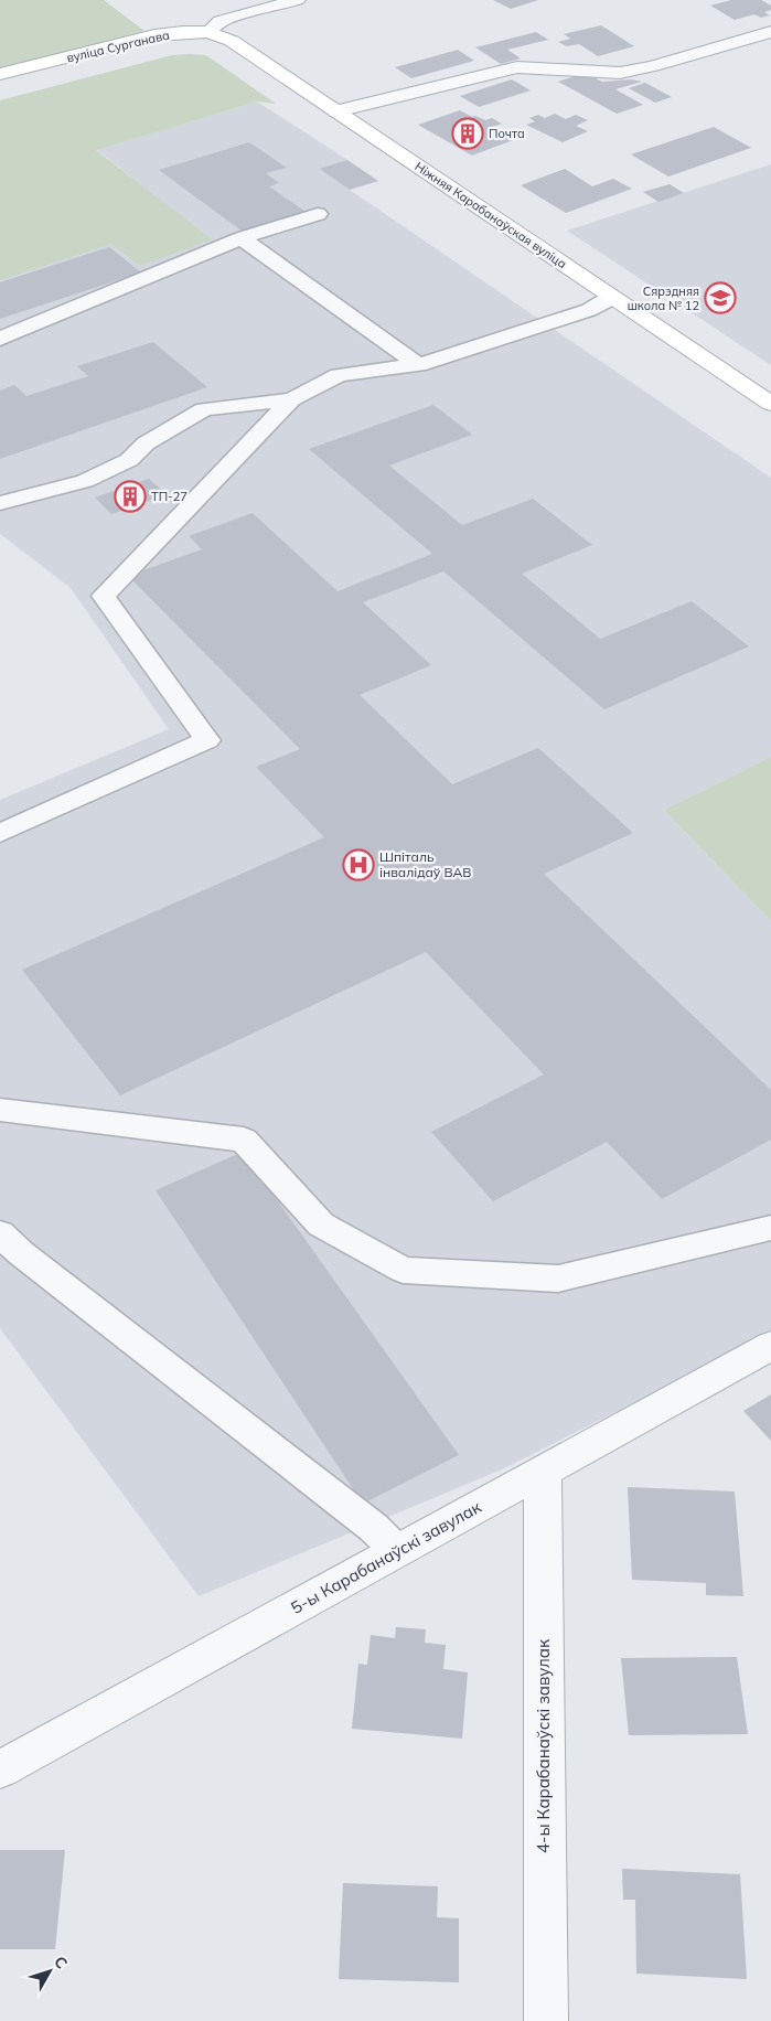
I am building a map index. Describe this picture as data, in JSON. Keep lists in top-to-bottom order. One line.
{"streets":{"main road":["вуліца Сурганава","Ніжняя Карабанаўская вуліца"],"street":["5-ы Карабанаўскі завулак","4-ы Карабанаўскі завулак"]},"crossings":[["вуліца Сурганава","Ніжняя Карабанаўская вуліца"],["5-ы Карабанаўскі завулак","4-ы Карабанаўскі завулак"]],"places":{"building":["Почта","ТП-27"],"school or university":["Сярэдняя школа № 12"],"hospital":["Шпіталь інвалідаў ВАВ"]},"north":"top right"}
